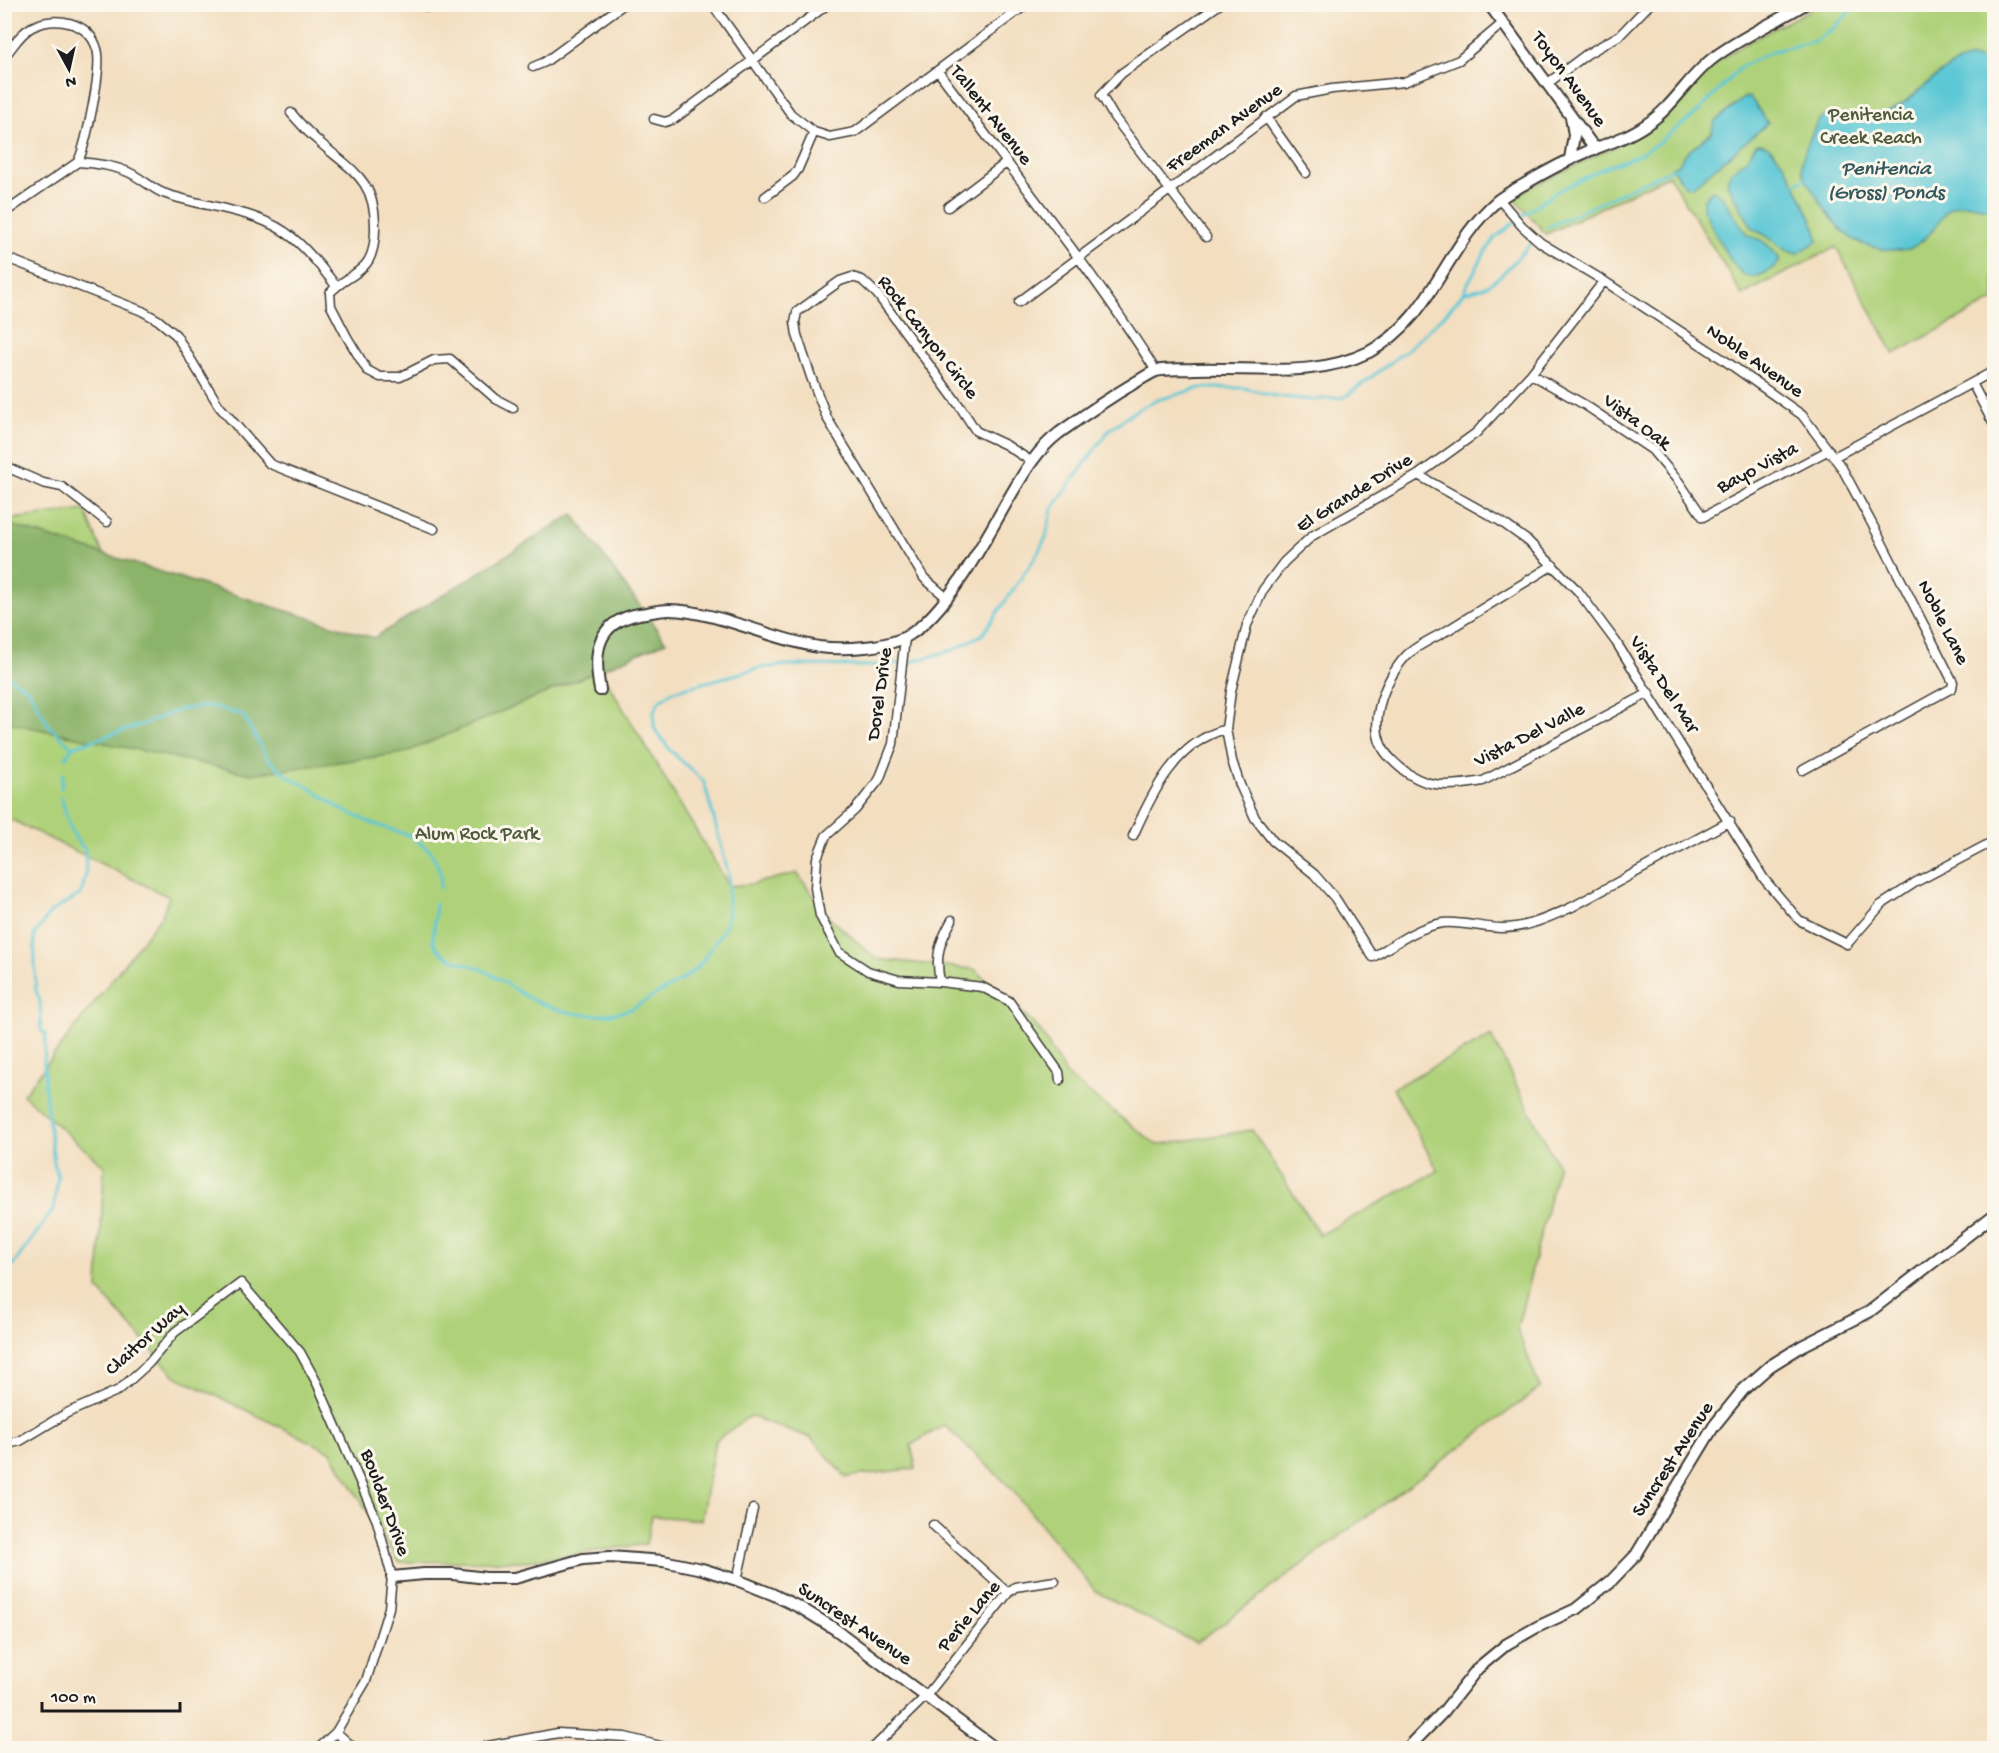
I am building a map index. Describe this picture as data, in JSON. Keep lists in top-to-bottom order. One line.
{"streets":{"street":["Toyon Avenue","Tallent Avenue","Freeman Avenue","Rock Canyon Circle","Noble Avenue","Vista Oak","Bayo Vista","El Grande Drive","Noble Lane","Vista Del Mar","Dorel Drive","Vista Del Valle","Claitor Way","Suncrest Avenue","Boulder Drive","Perie Lane"]},"crossings":[["Toyon Avenue","Freeman Avenue"],["Tallent Avenue","Freeman Avenue"],["Noble Avenue","Bayo Vista"],["Noble Avenue","El Grande Drive"],["Noble Avenue","Noble Lane"],["Vista Oak","Bayo Vista"],["Vista Oak","El Grande Drive"],["Bayo Vista","Noble Lane"],["El Grande Drive","Vista Del Mar"],["Vista Del Mar","Vista Del Valle"],["Claitor Way","Boulder Drive"],["Suncrest Avenue","Boulder Drive"],["Suncrest Avenue","Perie Lane"]],"water":["Penitencia (Gross) Ponds"],"parks":["Penitencia Creek Reach","Alum Rock Park"],"scale_bar":"100 m","north":"bottom"}
